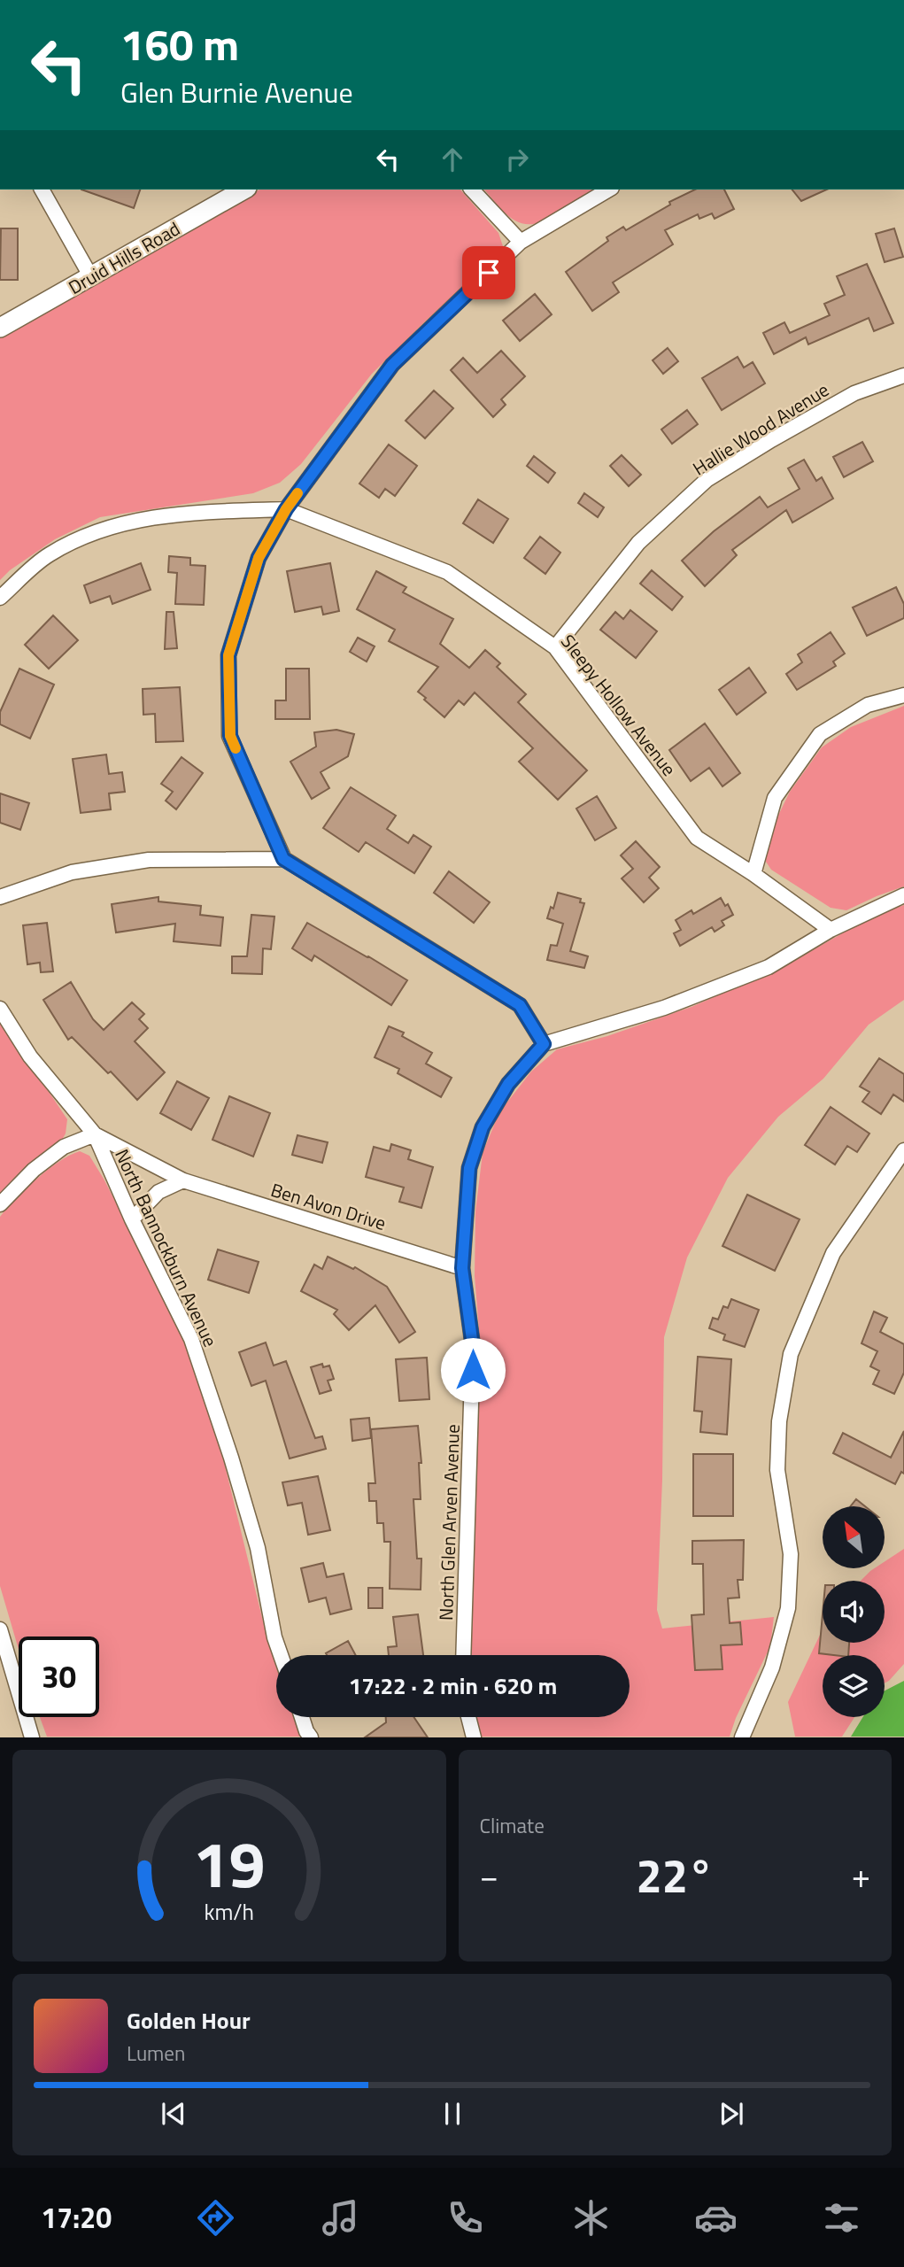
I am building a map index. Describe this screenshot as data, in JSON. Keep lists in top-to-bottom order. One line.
{"streets":{"street":["Druid Hills Road","Hallie Wood Avenue","Sleepy Hollow Avenue","Ben Avon Drive","North Bannockburn Avenue","North Glen Arven Avenue"]},"crossings":[["Hallie Wood Avenue","Sleepy Hollow Avenue"],["Ben Avon Drive","North Bannockburn Avenue"],["Ben Avon Drive","North Glen Arven Avenue"]],"north":"top left","page":{"turn":["160 m","Glen Burnie Avenue"],"limit":"30","trip":"17:22 · 2 min · 620 m","tile":"Climate","heat":["−","22°","+"],"song":["Golden Hour","Lumen"],"tabs":"17:20","gauge":["19","km/h"]}}
